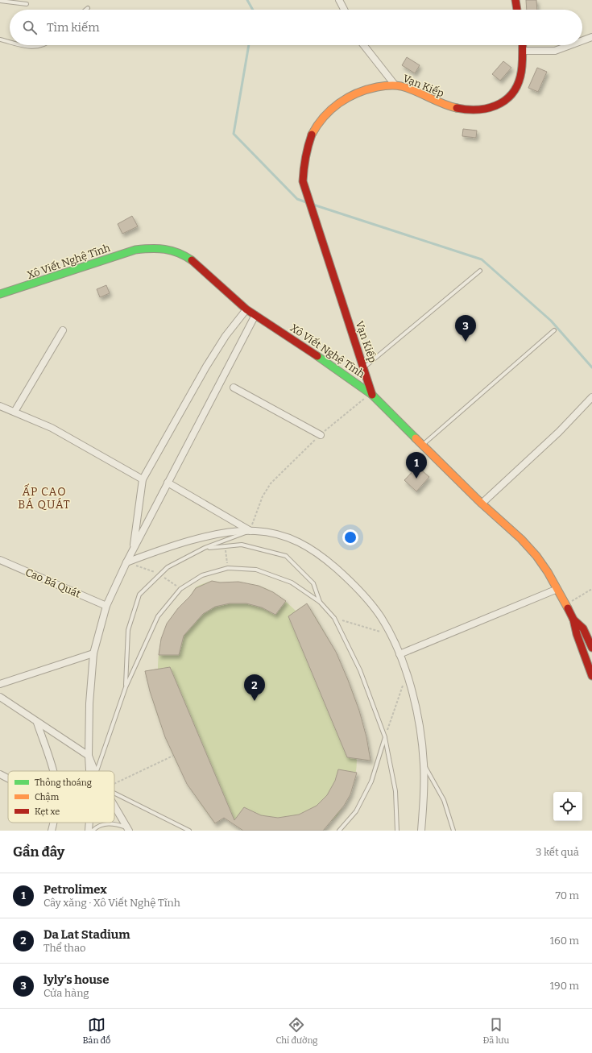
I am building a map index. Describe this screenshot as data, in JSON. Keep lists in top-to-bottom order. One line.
{"streets":{"main road":["Vạn Kiếp","Xô Viết Nghệ Tĩnh"],"street":["Cao Bá Quát"]},"crossings":[["Vạn Kiếp","Xô Viết Nghệ Tĩnh"]],"districts":["ẤP CAO BÁ QUÁT"],"legend":["Thông thoáng","Chậm","Kẹt xe"],"page":{"search":"Tìm kiếm","pins":["3","1","2"],"heading":["Gần đây","3 kết quả"],"list":[{"mark":"1","name":"Petrolimex","note":"Cây xăng · Xô Viết Nghệ Tĩnh","value":"70 m"},{"mark":"2","name":"Da Lat Stadium","note":"Thể thao","value":"160 m"},{"mark":"3","name":"lyly’s house","note":"Cửa hàng","value":"190 m"}],"nav":["Bản đồ","Chỉ đường","Đã lưu"]}}
